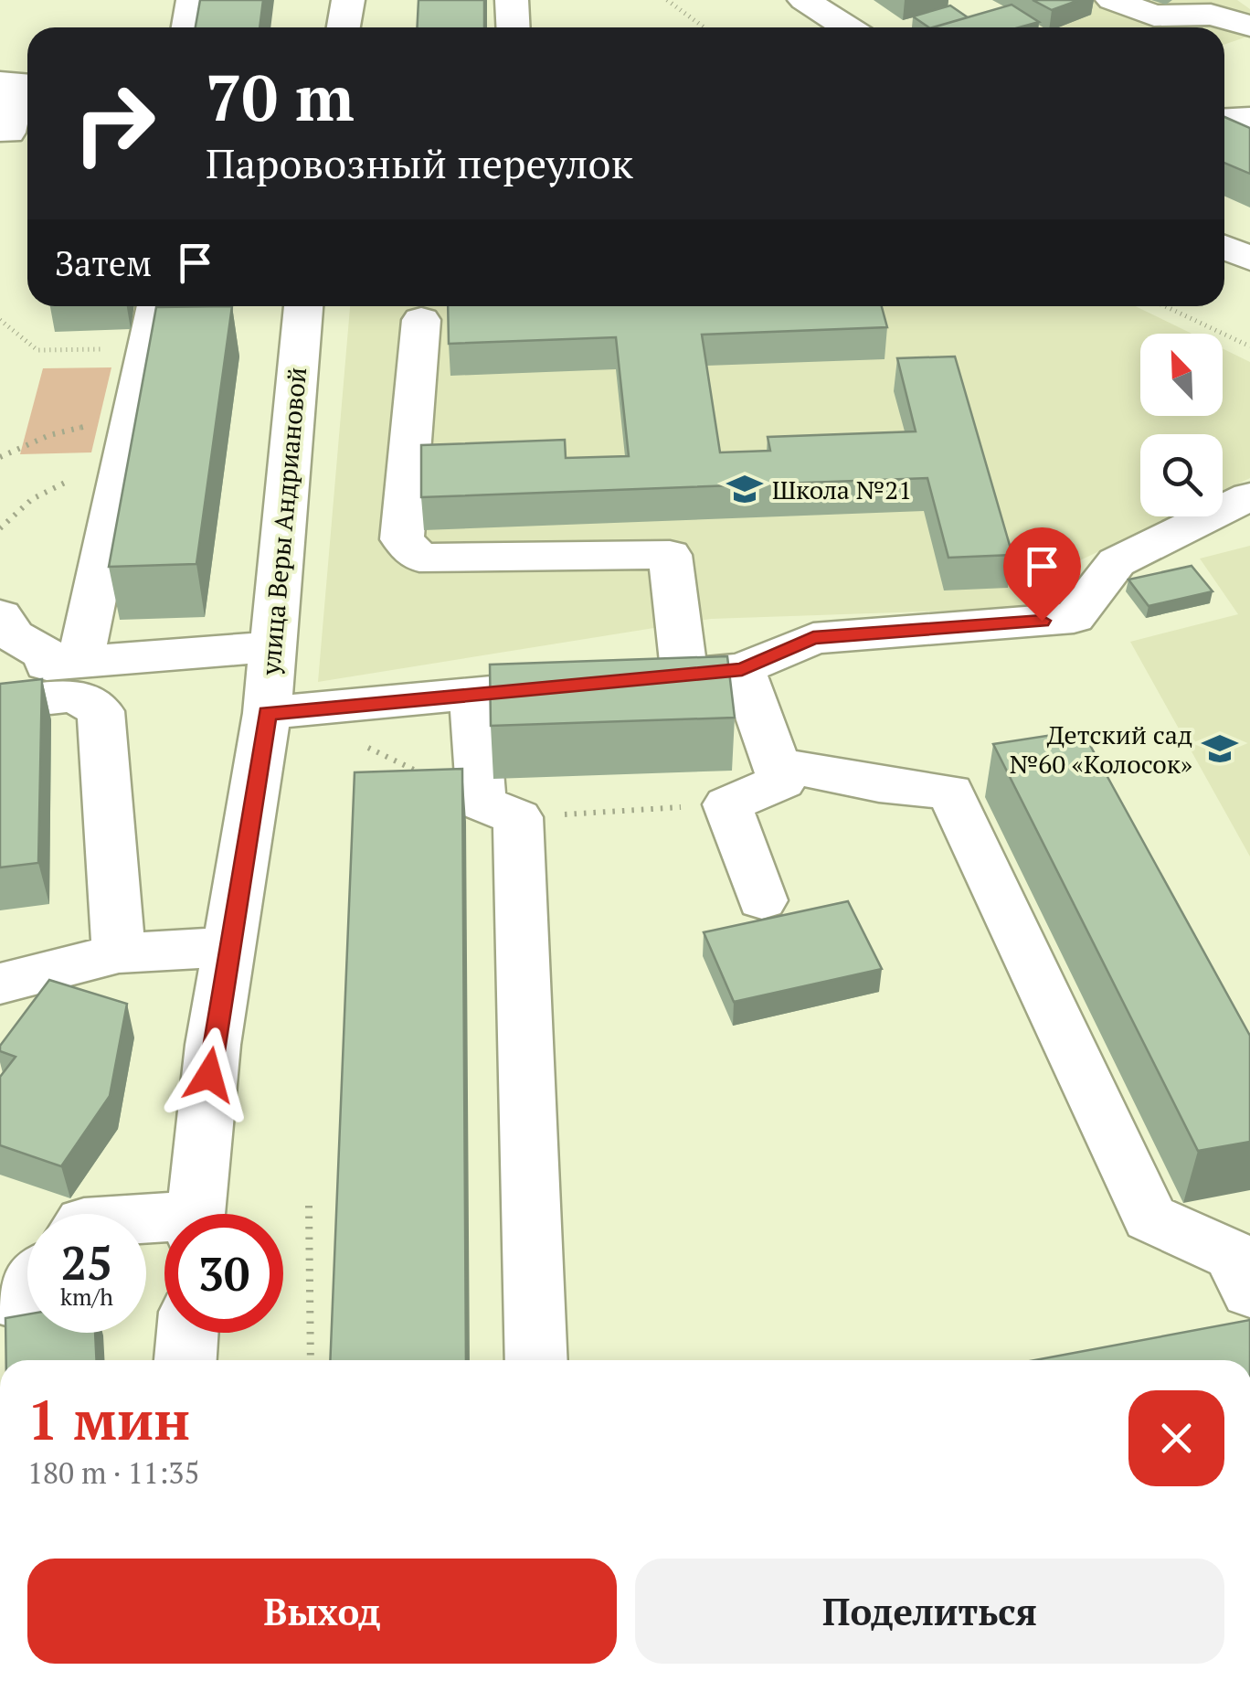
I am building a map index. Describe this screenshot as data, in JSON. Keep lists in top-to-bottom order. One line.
{"streets":{"street":["улица Веры Андриановой"]},"places":{"school or university":["Школа №21","Детский сад №60 «Колосок»"]},"north":"top left","page":{"turn":["70 m","Паровозный переулок"],"then":"Затем","speed":"25 km/h","limit":"30","heading":["1 мин","180 m · 11:35"],"buttons":["Выход","Поделиться"]}}
